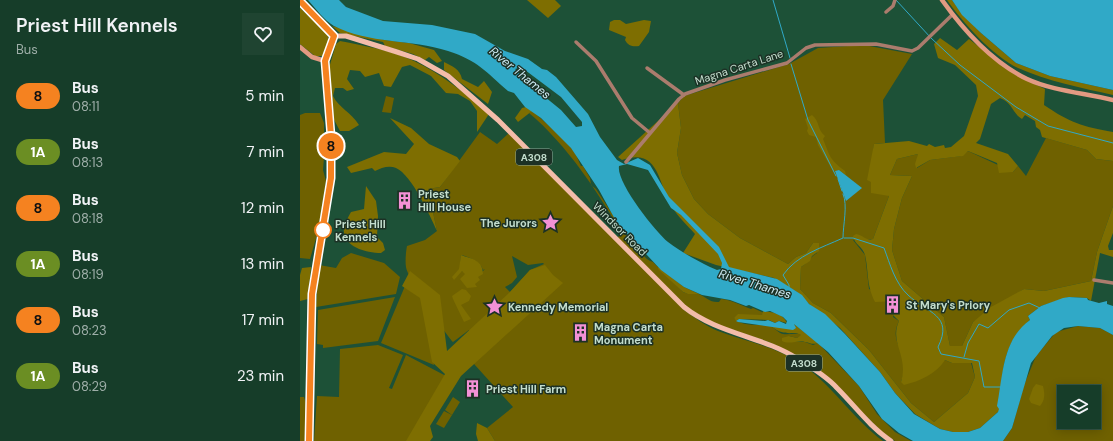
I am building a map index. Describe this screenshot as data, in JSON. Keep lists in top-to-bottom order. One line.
{"streets":{"main road":["A308","Windsor Road"],"street":["Magna Carta Lane"]},"water":["River Thames"],"places":{"building":["Priest Hill House","St Mary's Priory","Magna Carta Monument","Priest Hill Farm"],"place":["The Jurors","Kennedy Memorial"],"other":["Priest Hill Kennels"]},"lines":["bus line 8"],"page":{"heading":["Priest Hill Kennels","Bus"],"on_map":"8","list":[{"mark":"8","name":"Bus","note":"08:11","value":"5 min"},{"mark":"1A","name":"Bus","note":"08:13","value":"7 min"},{"mark":"8","name":"Bus","note":"08:18","value":"12 min"},{"mark":"1A","name":"Bus","note":"08:19","value":"13 min"},{"mark":"8","name":"Bus","note":"08:23","value":"17 min"},{"mark":"1A","name":"Bus","note":"08:29","value":"23 min"}]}}
